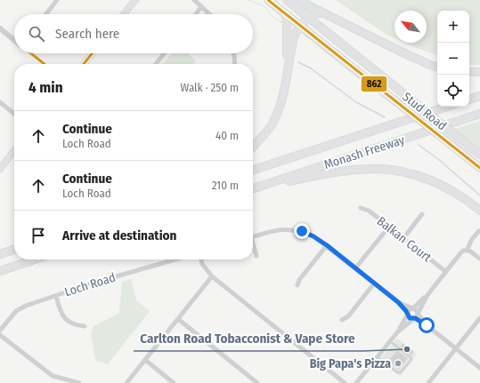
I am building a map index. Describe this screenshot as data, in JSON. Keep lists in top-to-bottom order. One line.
{"streets":{"highway":["Stud Road","Monash Freeway"],"street":["Balkan Court","Loch Road"]},"places":["Carlton Road Tobacconist & Vape Store","Big Papa's Pizza"],"lines":["transit line 862"],"north":"top left","page":{"map_buttons":["+","−"],"search":"Search here","heading":["4 min","Walk · 250 m"],"list":[["Continue","Loch Road","40 m"],["Continue","Loch Road","210 m"],"Arrive at destination"]}}
